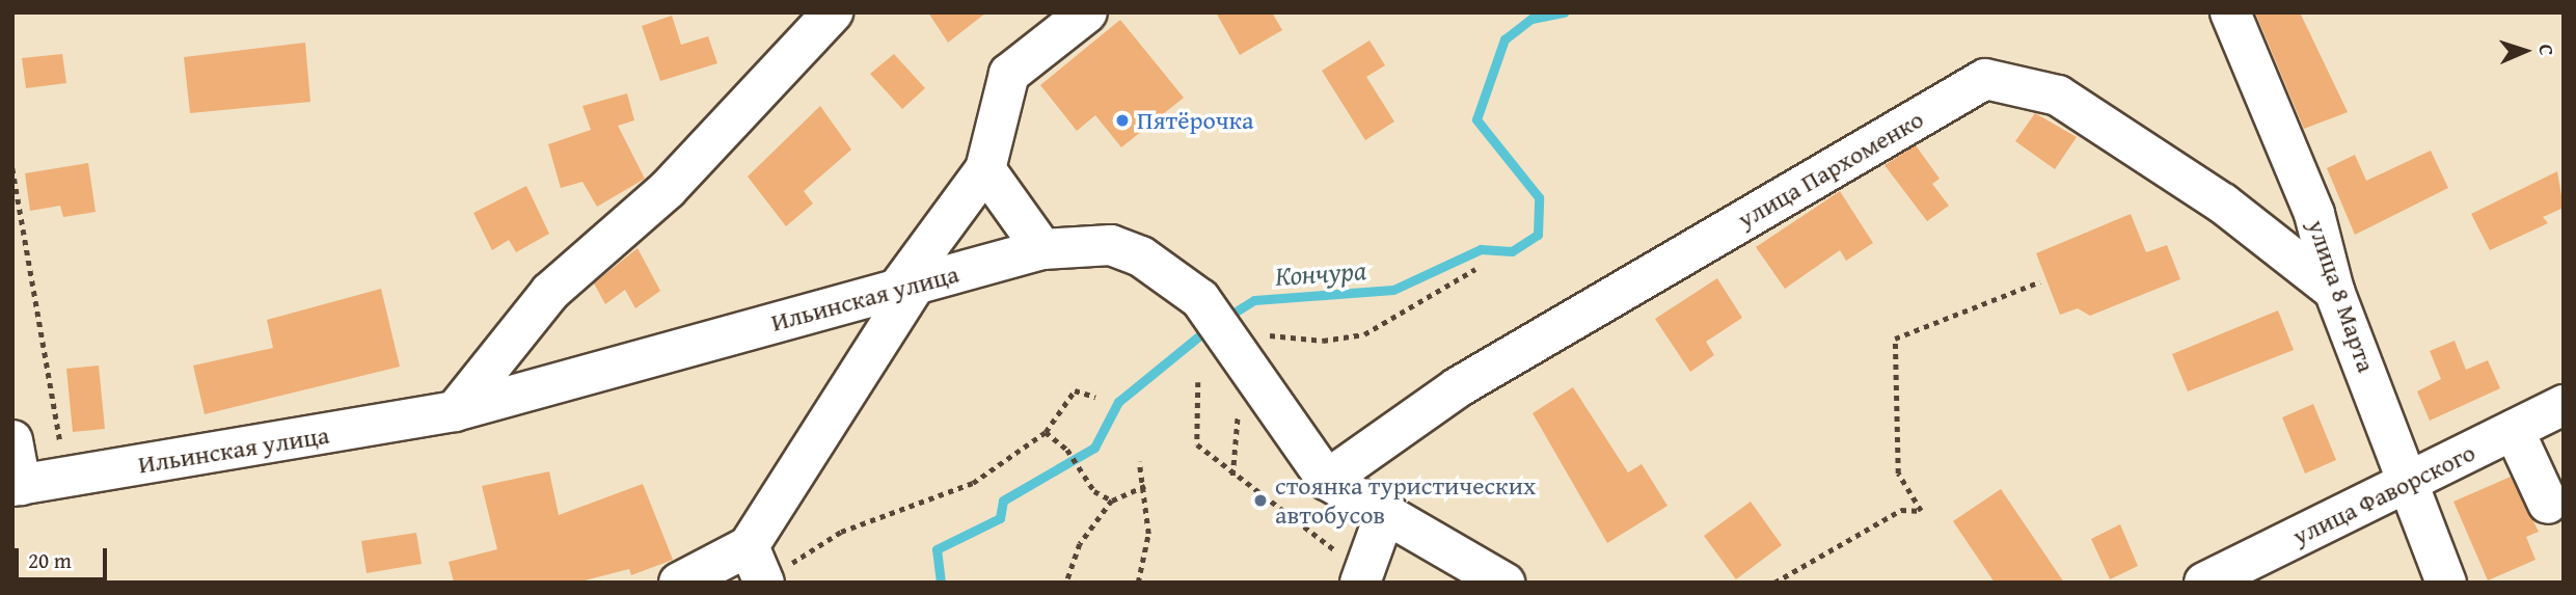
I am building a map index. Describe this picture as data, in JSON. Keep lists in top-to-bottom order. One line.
{"streets":{"street":["улица Пархоменко","улица 8 Марта","Ильинская улица","улица Фаворского"]},"crossings":[["улица Пархоменко","улица 8 Марта"],["улица Пархоменко","Ильинская улица"],["улица 8 Марта","улица Фаворского"]],"water":["Кончура"],"places":["Пятёрочка","стоянка туристических автобусов"],"scale_bar":"20 m","north":"right"}
